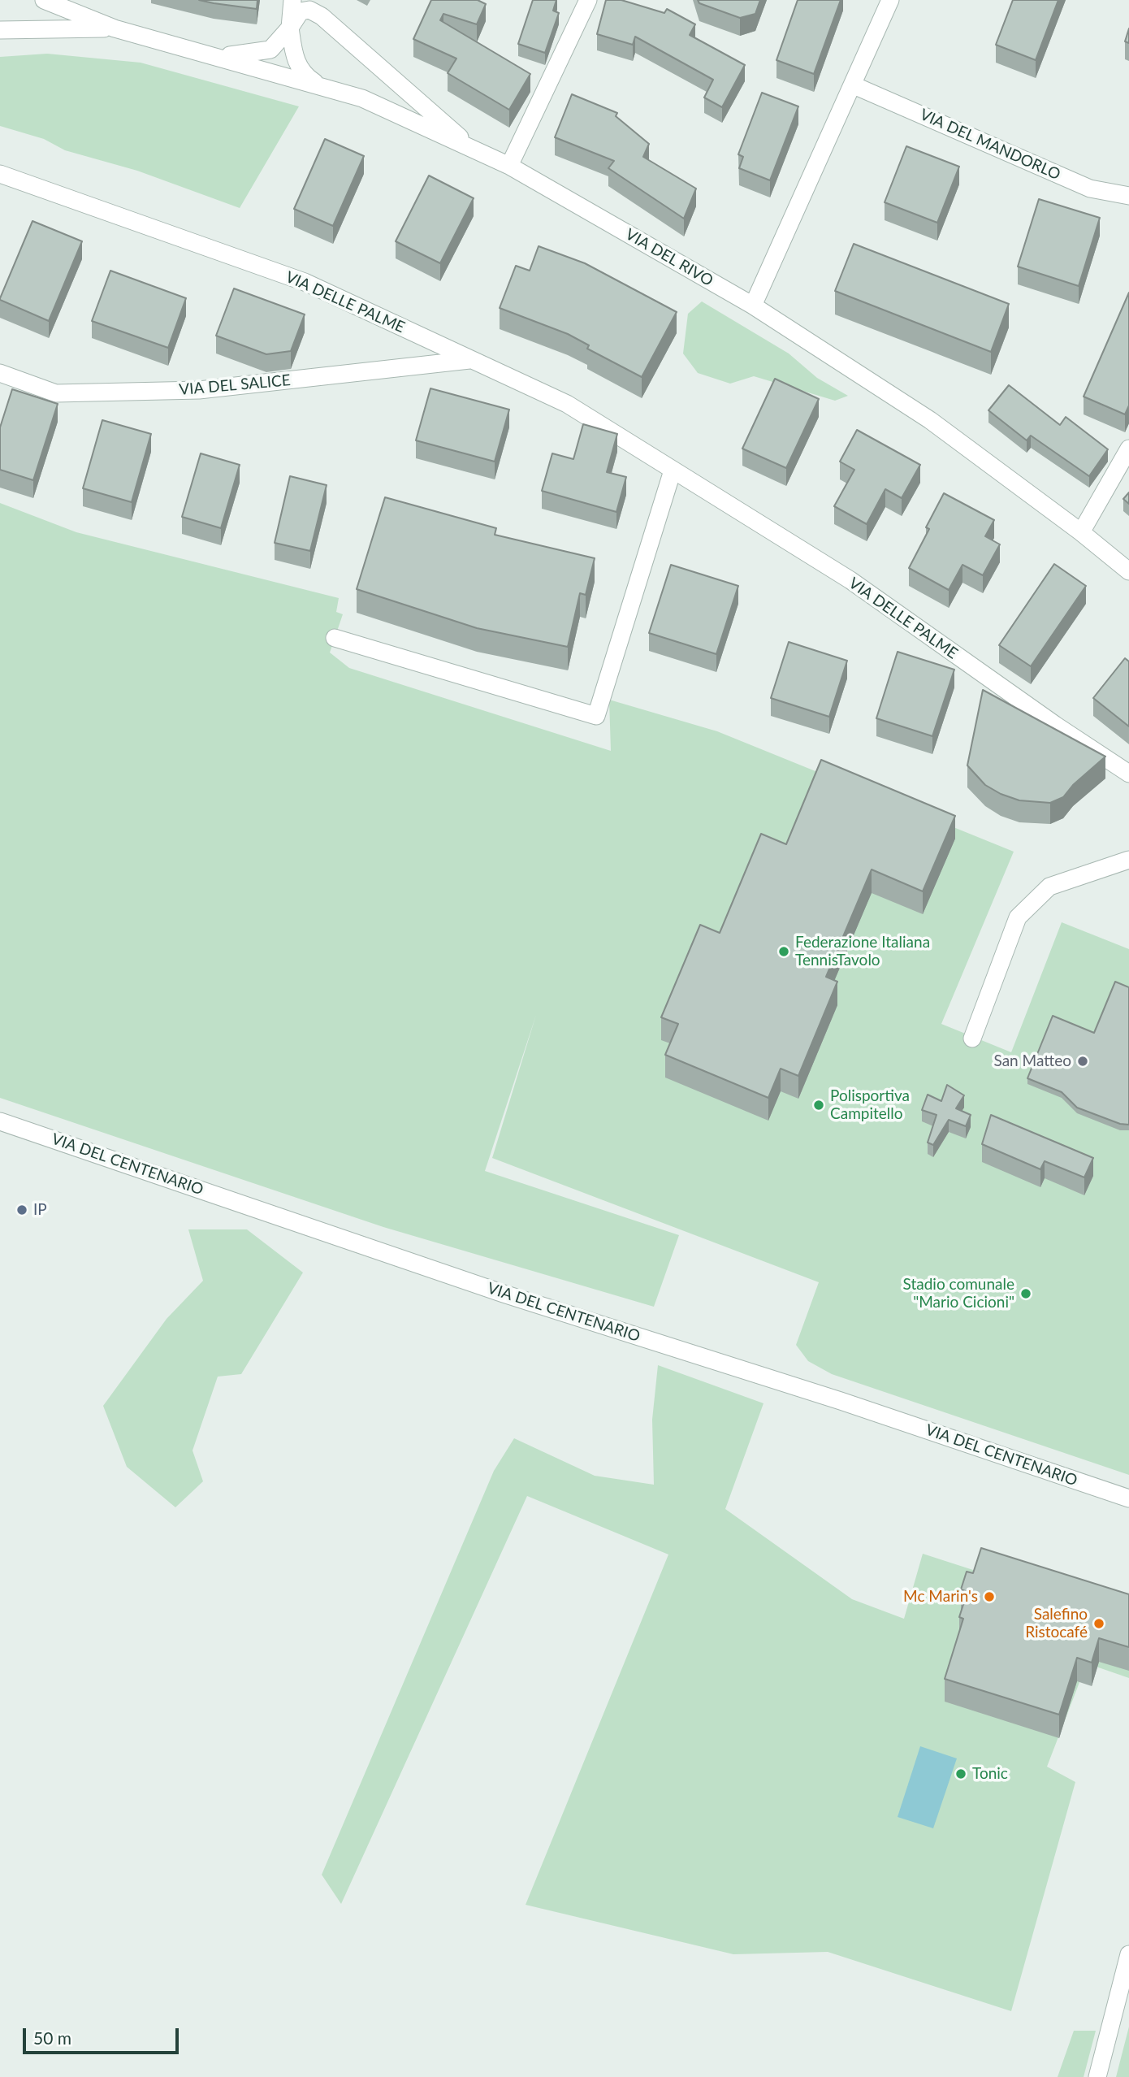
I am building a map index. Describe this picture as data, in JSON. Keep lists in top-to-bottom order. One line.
{"streets":{"street":["VIA DEL MANDORLO","VIA DEL RIVO","VIA DELLE PALME","VIA DEL SALICE","VIA DEL CENTENARIO"]},"crossings":[["VIA DELLE PALME","VIA DEL SALICE"]],"places":["Federazione Italiana TennisTavolo","San Matteo","Polisportiva Campitello","IP","Stadio comunale \"Mario Cicioni\"","Mc Marin's","Salefino Ristocafé","Tonic"],"scale_bar":"50 m"}
